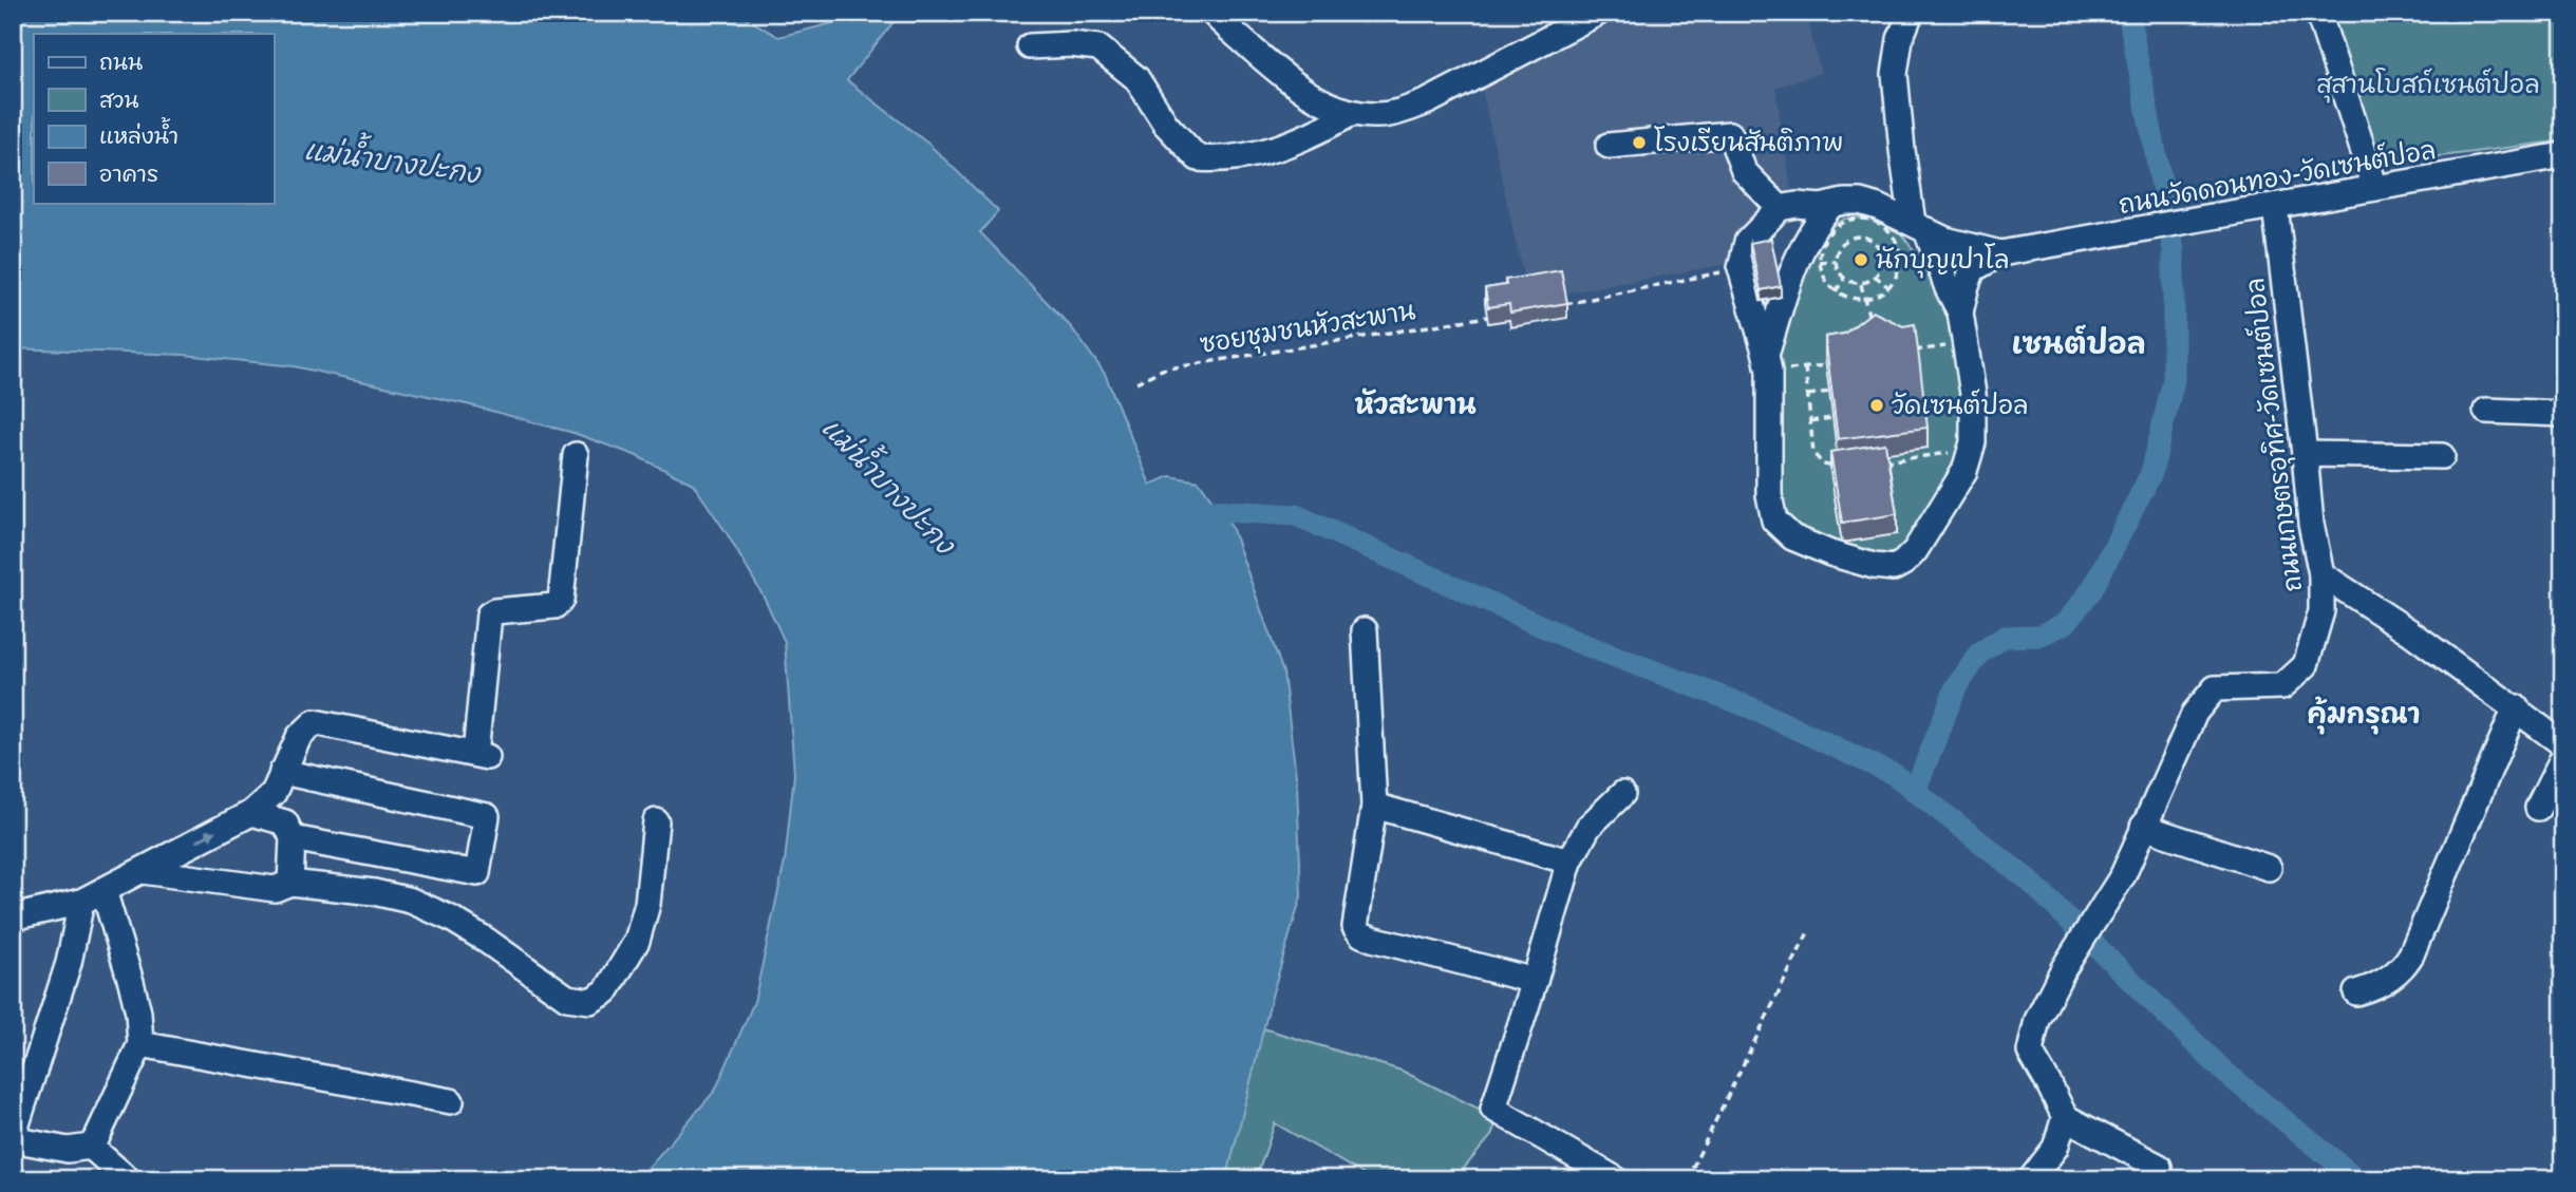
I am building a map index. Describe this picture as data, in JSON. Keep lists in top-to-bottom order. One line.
{"streets":{"street":["ถนนวัดดอนทอง-วัดเซนต์ปอล","ถนนเกษตรอุทิศ-วัดเซนต์ปอล"],"path":["ซอยชุมชนหัวสะพาน"]},"crossings":[["ถนนวัดดอนทอง-วัดเซนต์ปอล","ถนนเกษตรอุทิศ-วัดเซนต์ปอล"]],"districts":["เซนต์ปอล","หัวสะพาน","คุ้มกรุณา"],"water":["แม่น้ำบางปะกง"],"parks":["สุสานโบสถ์เซนต์ปอล"],"places":["โรงเรียนสันติภาพ","นักบุญเปาโล","วัดเซนต์ปอล"],"legend":["ถนน","สวน","แหล่งน้ำ","อาคาร"]}
